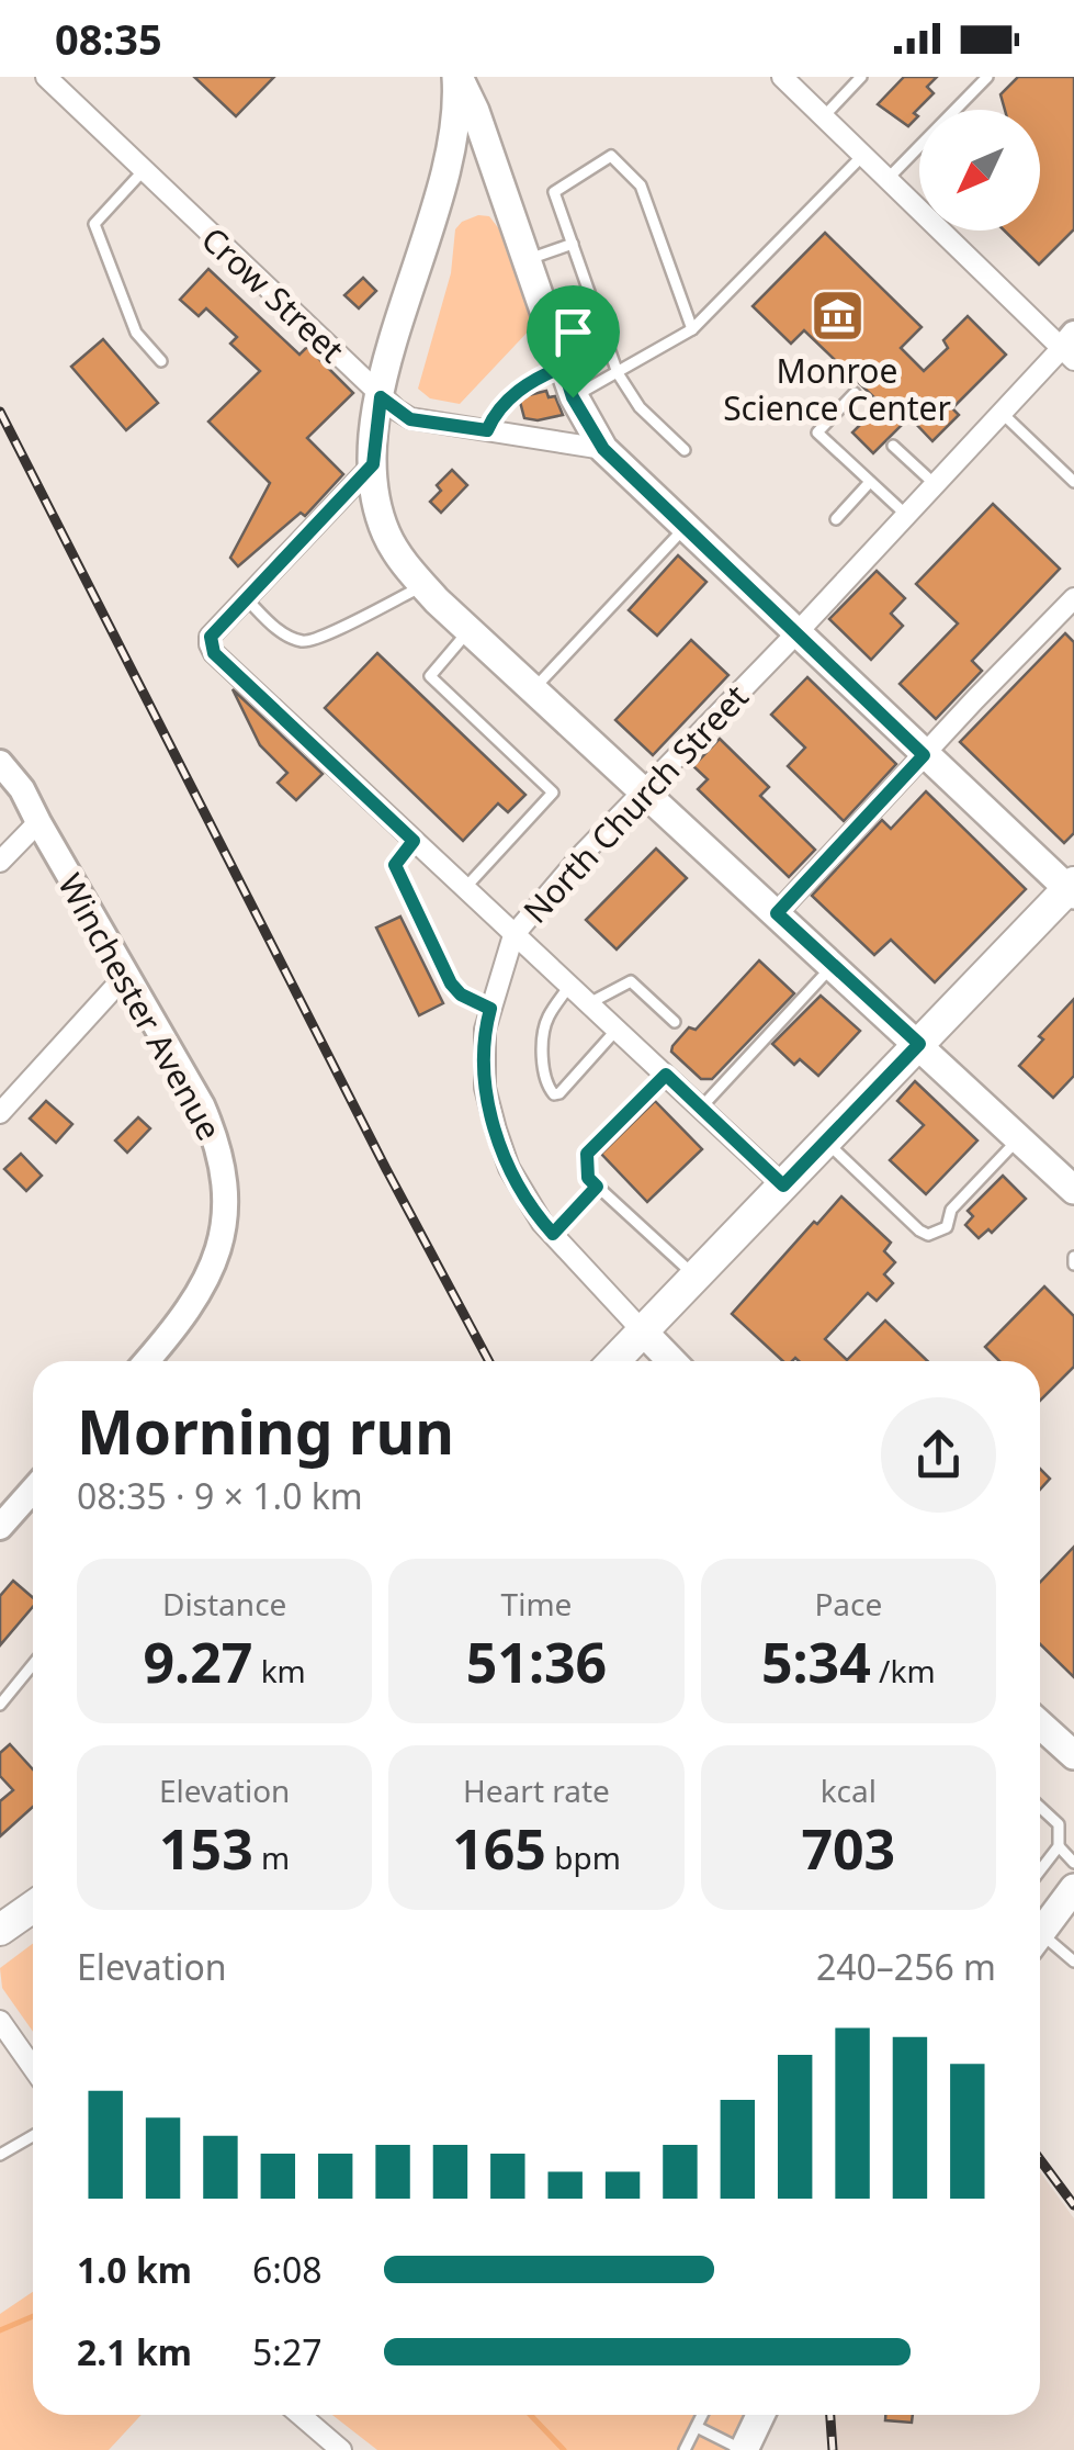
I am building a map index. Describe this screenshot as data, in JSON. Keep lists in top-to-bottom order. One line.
{"streets":{"main road":["North Church Street"],"street":["Crow Street","Winchester Avenue"]},"places":{"museum":["Monroe Science Center"]},"north":"bottom left","page":{"status":"08:35","heading":["Morning run","08:35 · 9 × 1.0 km"],"stats":[["Distance","9.27 km"],["Time","51:36"],["Pace","5:34 /km"],["Elevation","153 m"],["Heart rate","165 bpm"],["kcal","703"]],"chart":["Elevation","240–256 m"],"list":[{"name":"1.0 km","note":"6:08"},{"name":"2.1 km","note":"5:27"}]}}
